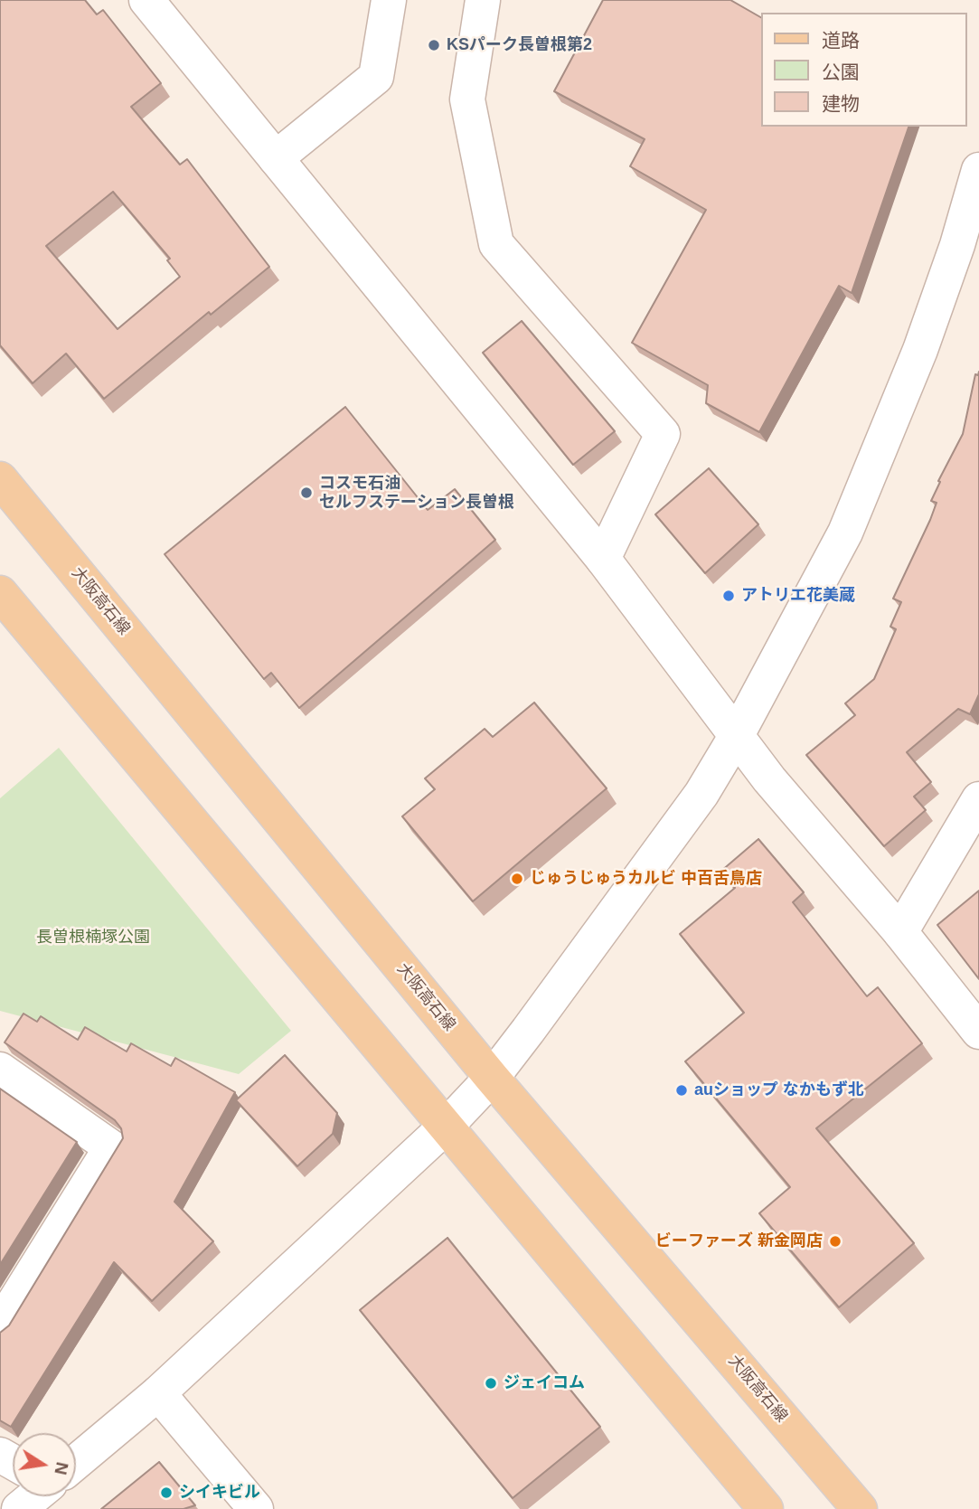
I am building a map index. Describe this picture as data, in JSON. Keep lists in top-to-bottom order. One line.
{"streets":{"main road":["大阪高石線"]},"parks":["長曽根楠塚公園"],"places":["KSパーク長曽根第2","コスモ石油 セルフステーション長曽根","アトリエ花美蔵","じゅうじゅうカルビ 中百舌鳥店","auショップ なかもず北","ビーファーズ 新金岡店","ジェイコム","シイキビル"],"legend":["道路","公園","建物"],"north":"right"}
